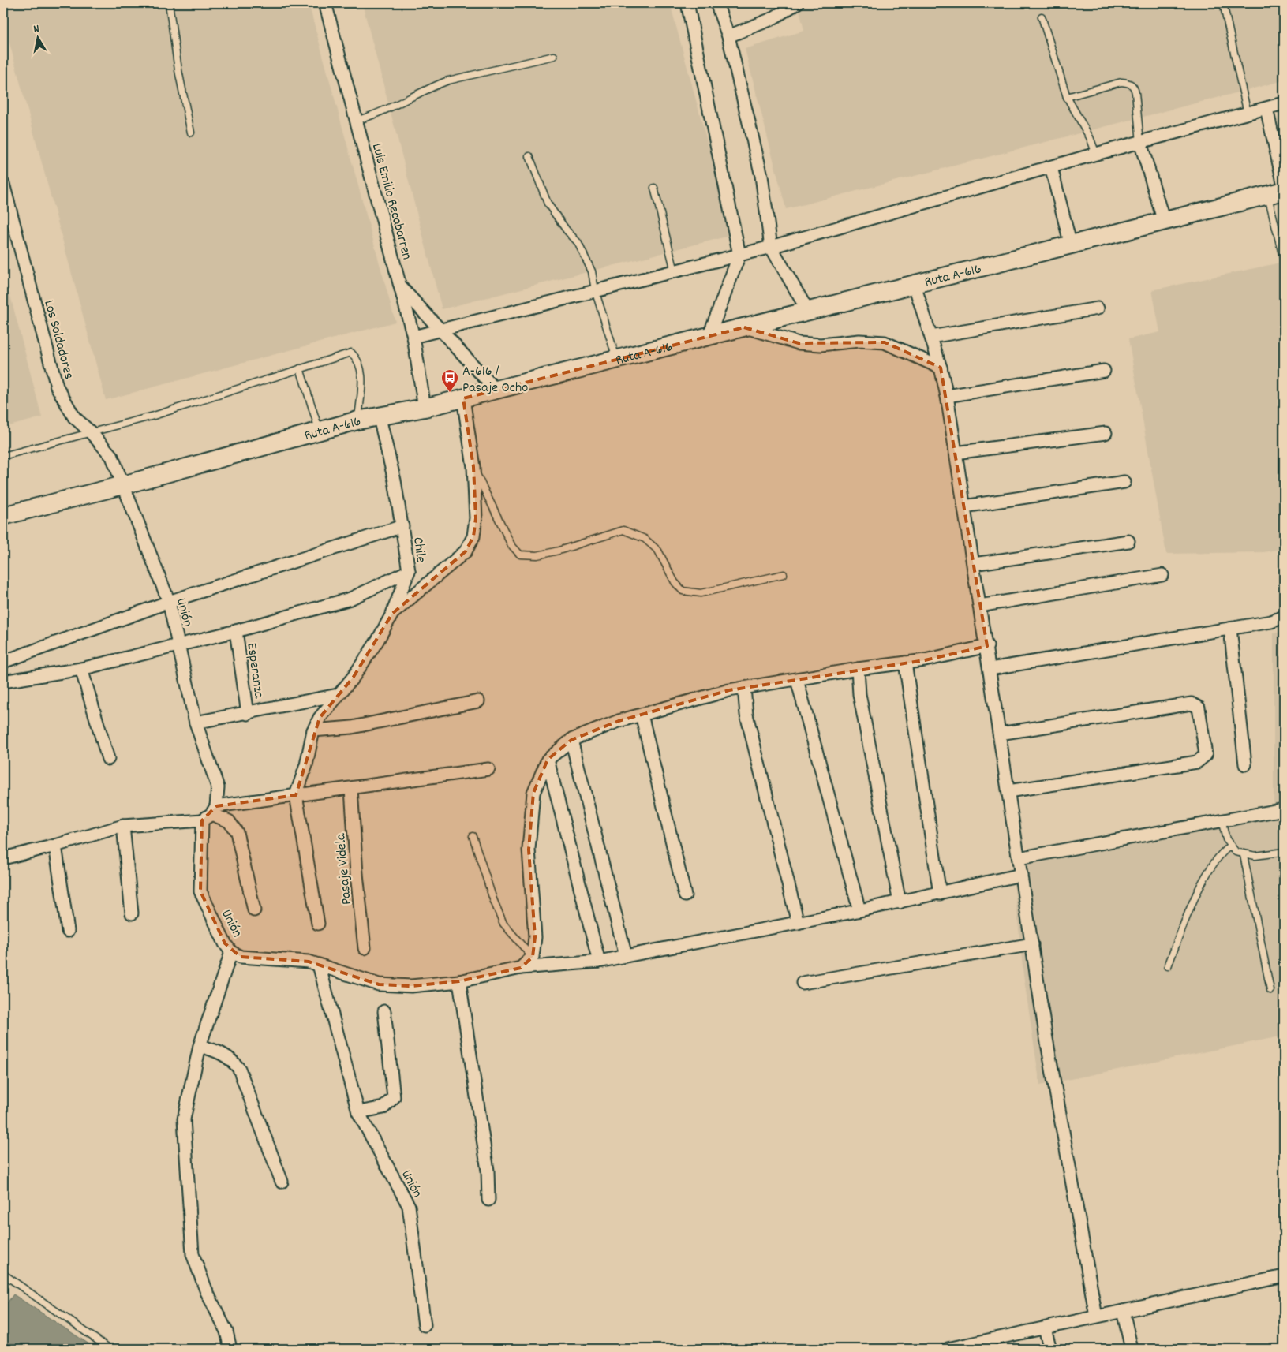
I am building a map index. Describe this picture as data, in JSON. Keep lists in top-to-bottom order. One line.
{"streets":{"main road":["Ruta A-616"],"street":["Luis Emilio Recabarren","Los Soldadores","Chile","Unión","Esperanza","Pasaje Videla"]},"crossings":[["Luis Emilio Recabarren","Ruta A-616"],["Ruta A-616","Los Soldadores"],["Ruta A-616","Chile"],["Ruta A-616","Unión"],["Los Soldadores","Unión"]],"places":{"bus stop":["A-616 / Pasaje Ocho"]},"north":"top"}
